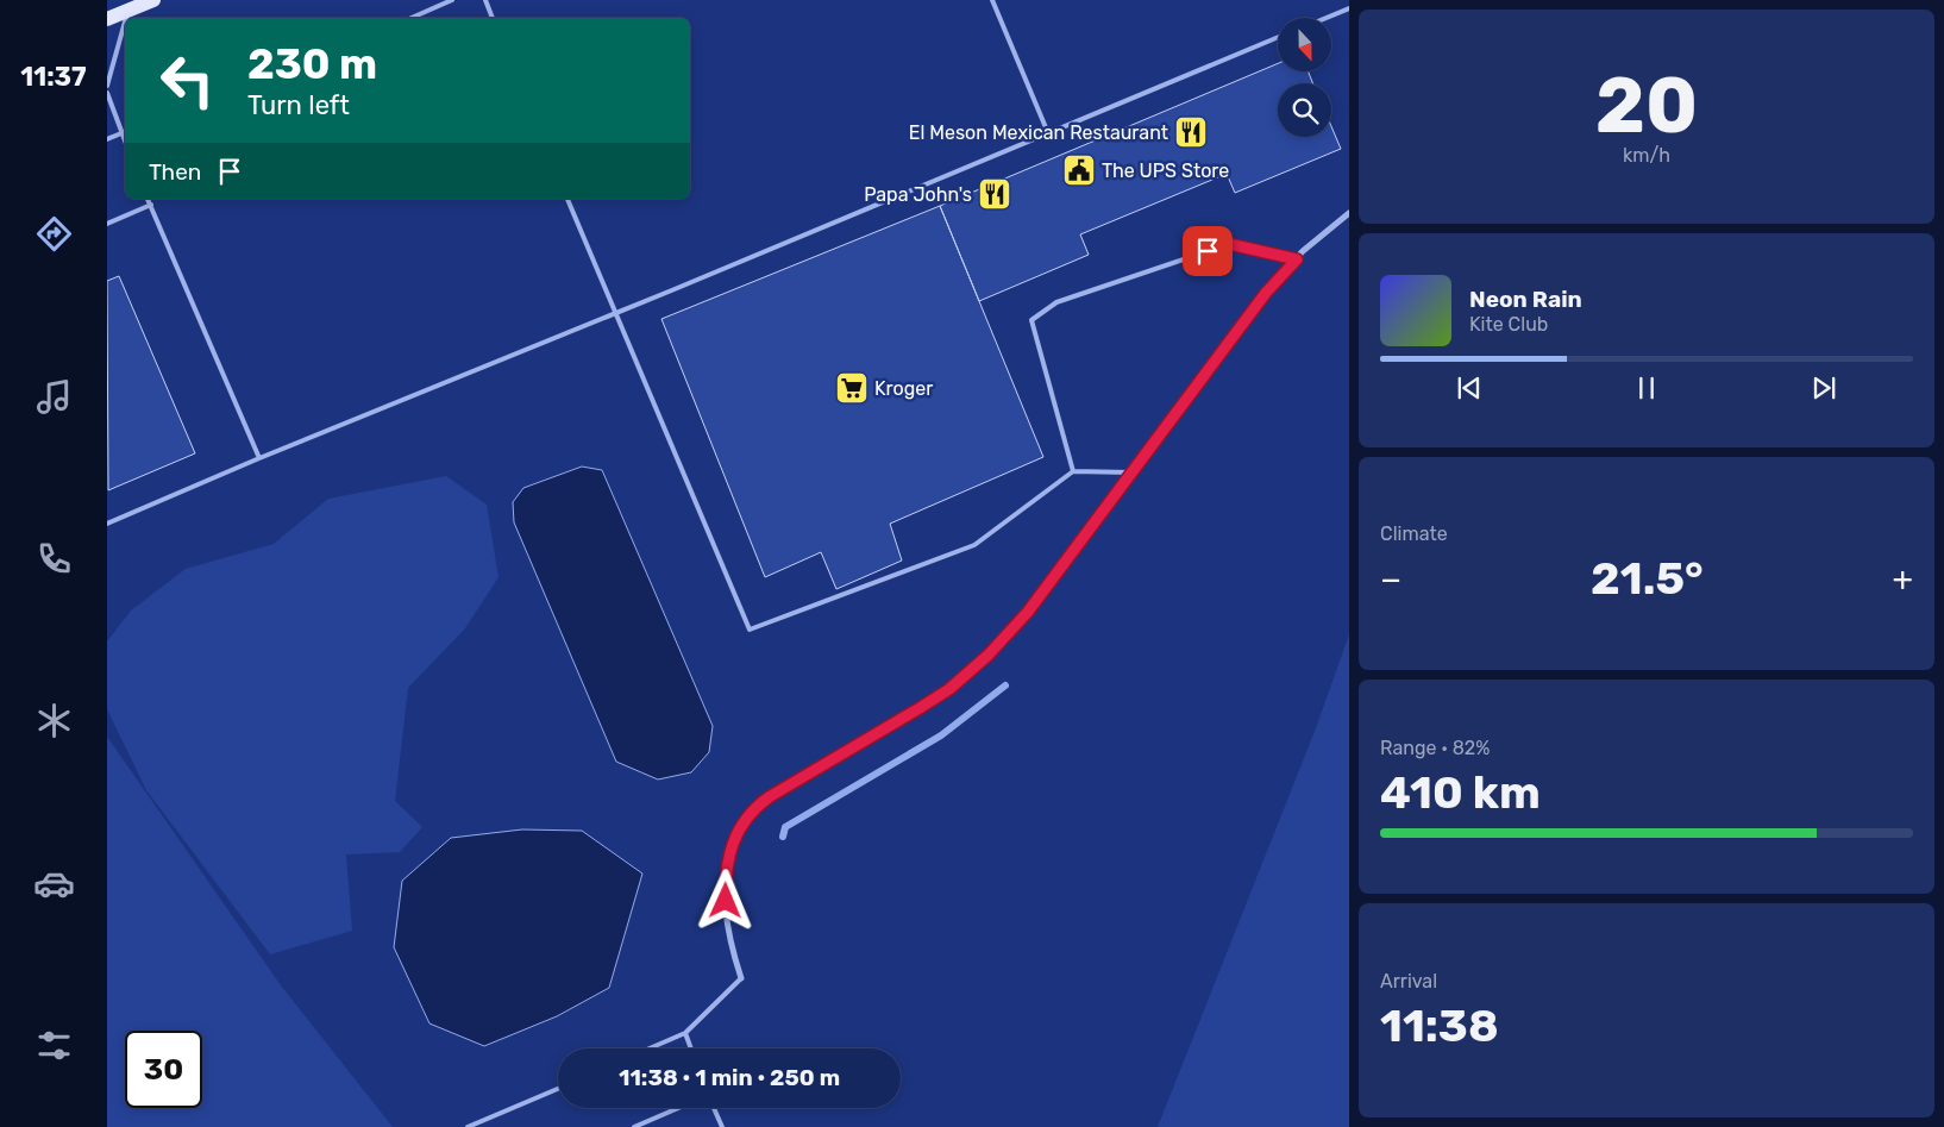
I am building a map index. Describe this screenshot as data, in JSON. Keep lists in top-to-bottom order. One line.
{"places":{"restaurant":["El Meson Mexican Restaurant","Papa John's"],"public building":["The UPS Store"],"supermarket":["Kroger"]},"north":"bottom","page":{"tabs":"11:37","tile":[["20","km/h"],"Climate",["Range · 82%","410 km"],["Arrival","11:38"]],"turn":["230 m","Turn left"],"then":"Then","song":["Neon Rain","Kite Club"],"heat":["−","21.5°","+"],"limit":"30","trip":"11:38 · 1 min · 250 m"}}
